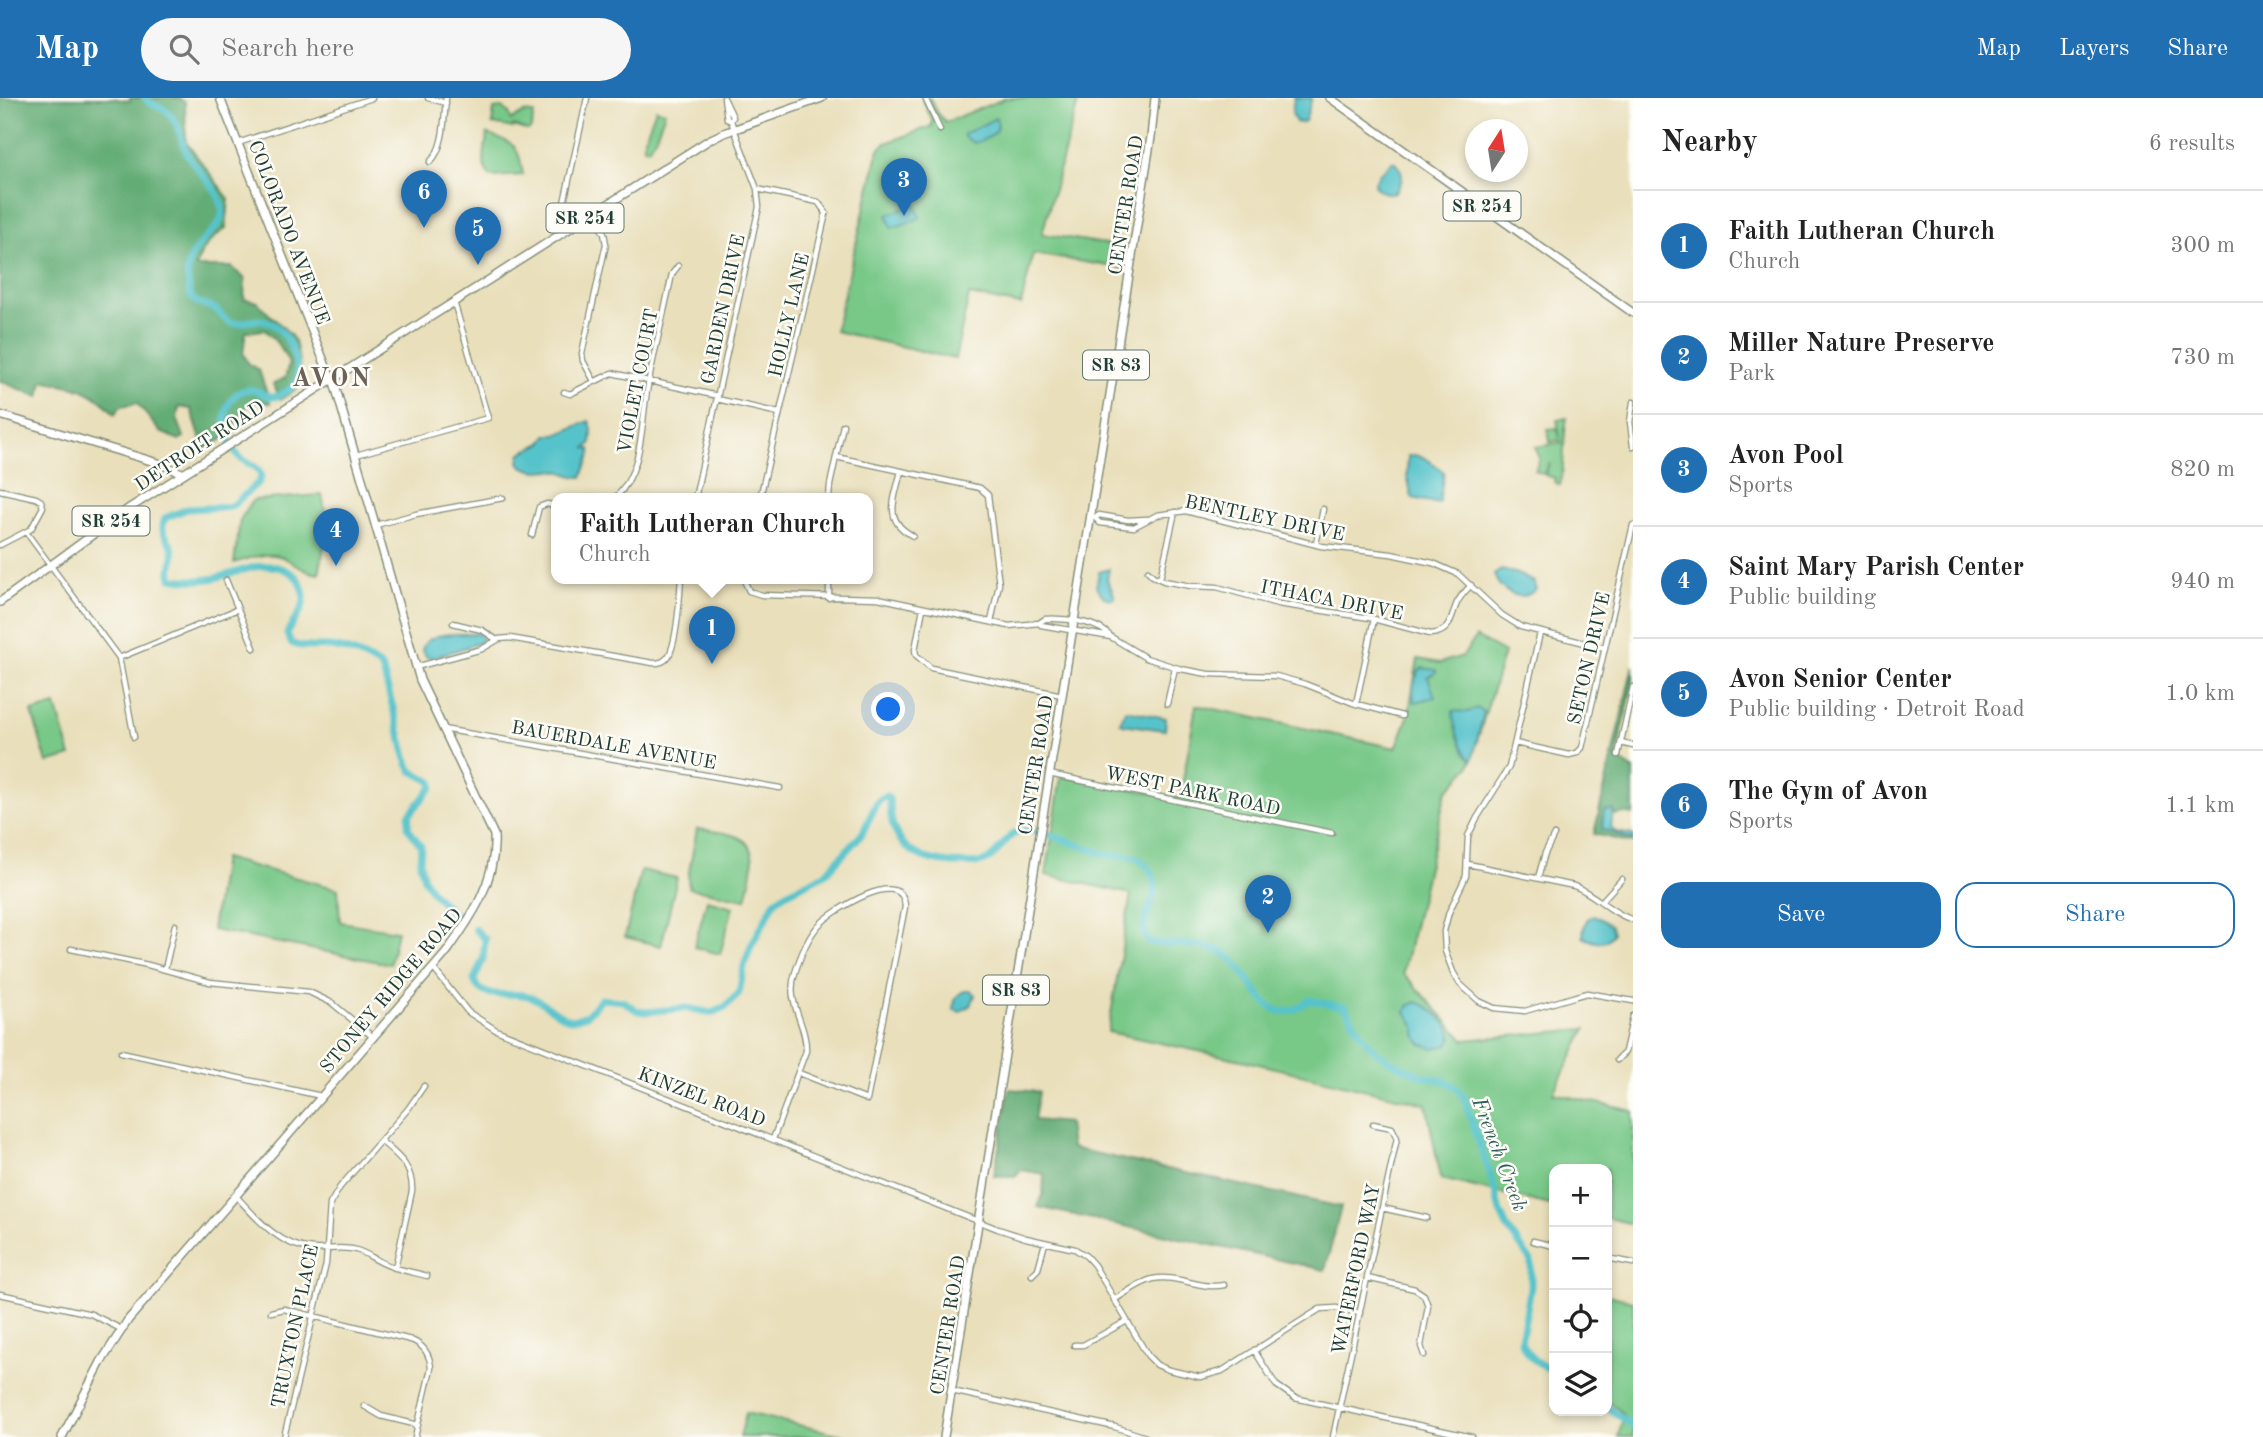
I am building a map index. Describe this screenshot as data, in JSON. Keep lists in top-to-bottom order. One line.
{"streets":{"main road":["CENTER ROAD","SR 254","COLORADO AVENUE","SR 83","DETROIT ROAD","STONEY RIDGE ROAD"],"street":["GARDEN DRIVE","HOLLY LANE","VIOLET COURT","BENTLEY DRIVE","ITHACA DRIVE","SETON DRIVE","BAUERDALE AVENUE","WEST PARK ROAD","KINZEL ROAD","WATERFORD WAY","TRUXTON PLACE"]},"crossings":[["CENTER ROAD","BENTLEY DRIVE"],["CENTER ROAD","WEST PARK ROAD"],["CENTER ROAD","KINZEL ROAD"],["COLORADO AVENUE","DETROIT ROAD"],["COLORADO AVENUE","STONEY RIDGE ROAD"],["GARDEN DRIVE","HOLLY LANE"],["GARDEN DRIVE","DETROIT ROAD"],["DETROIT ROAD","STONEY RIDGE ROAD"],["BENTLEY DRIVE","ITHACA DRIVE"],["BENTLEY DRIVE","SETON DRIVE"],["BAUERDALE AVENUE","STONEY RIDGE ROAD"],["STONEY RIDGE ROAD","KINZEL ROAD"],["KINZEL ROAD","WATERFORD WAY"]],"districts":["AVON"],"water":["French Creek"],"north":"top","page":{"header":"Map","search":"Search here","nav":["Map","Layers","Share"],"heading":["Nearby","6 results"],"pins":["3","6","5","4","1","2"],"list":[{"mark":"1","name":"Faith Lutheran Church","note":"Church","value":"300 m"},{"mark":"2","name":"Miller Nature Preserve","note":"Park","value":"730 m"},{"mark":"3","name":"Avon Pool","note":"Sports","value":"820 m"},{"mark":"4","name":"Saint Mary Parish Center","note":"Public building","value":"940 m"},{"mark":"5","name":"Avon Senior Center","note":"Public building · Detroit Road","value":"1.0 km"},{"mark":"6","name":"The Gym of Avon","note":"Sports","value":"1.1 km"}],"popup":["Faith Lutheran Church","Church"],"buttons":["Save","Share"],"map_buttons":["+","−"]}}
